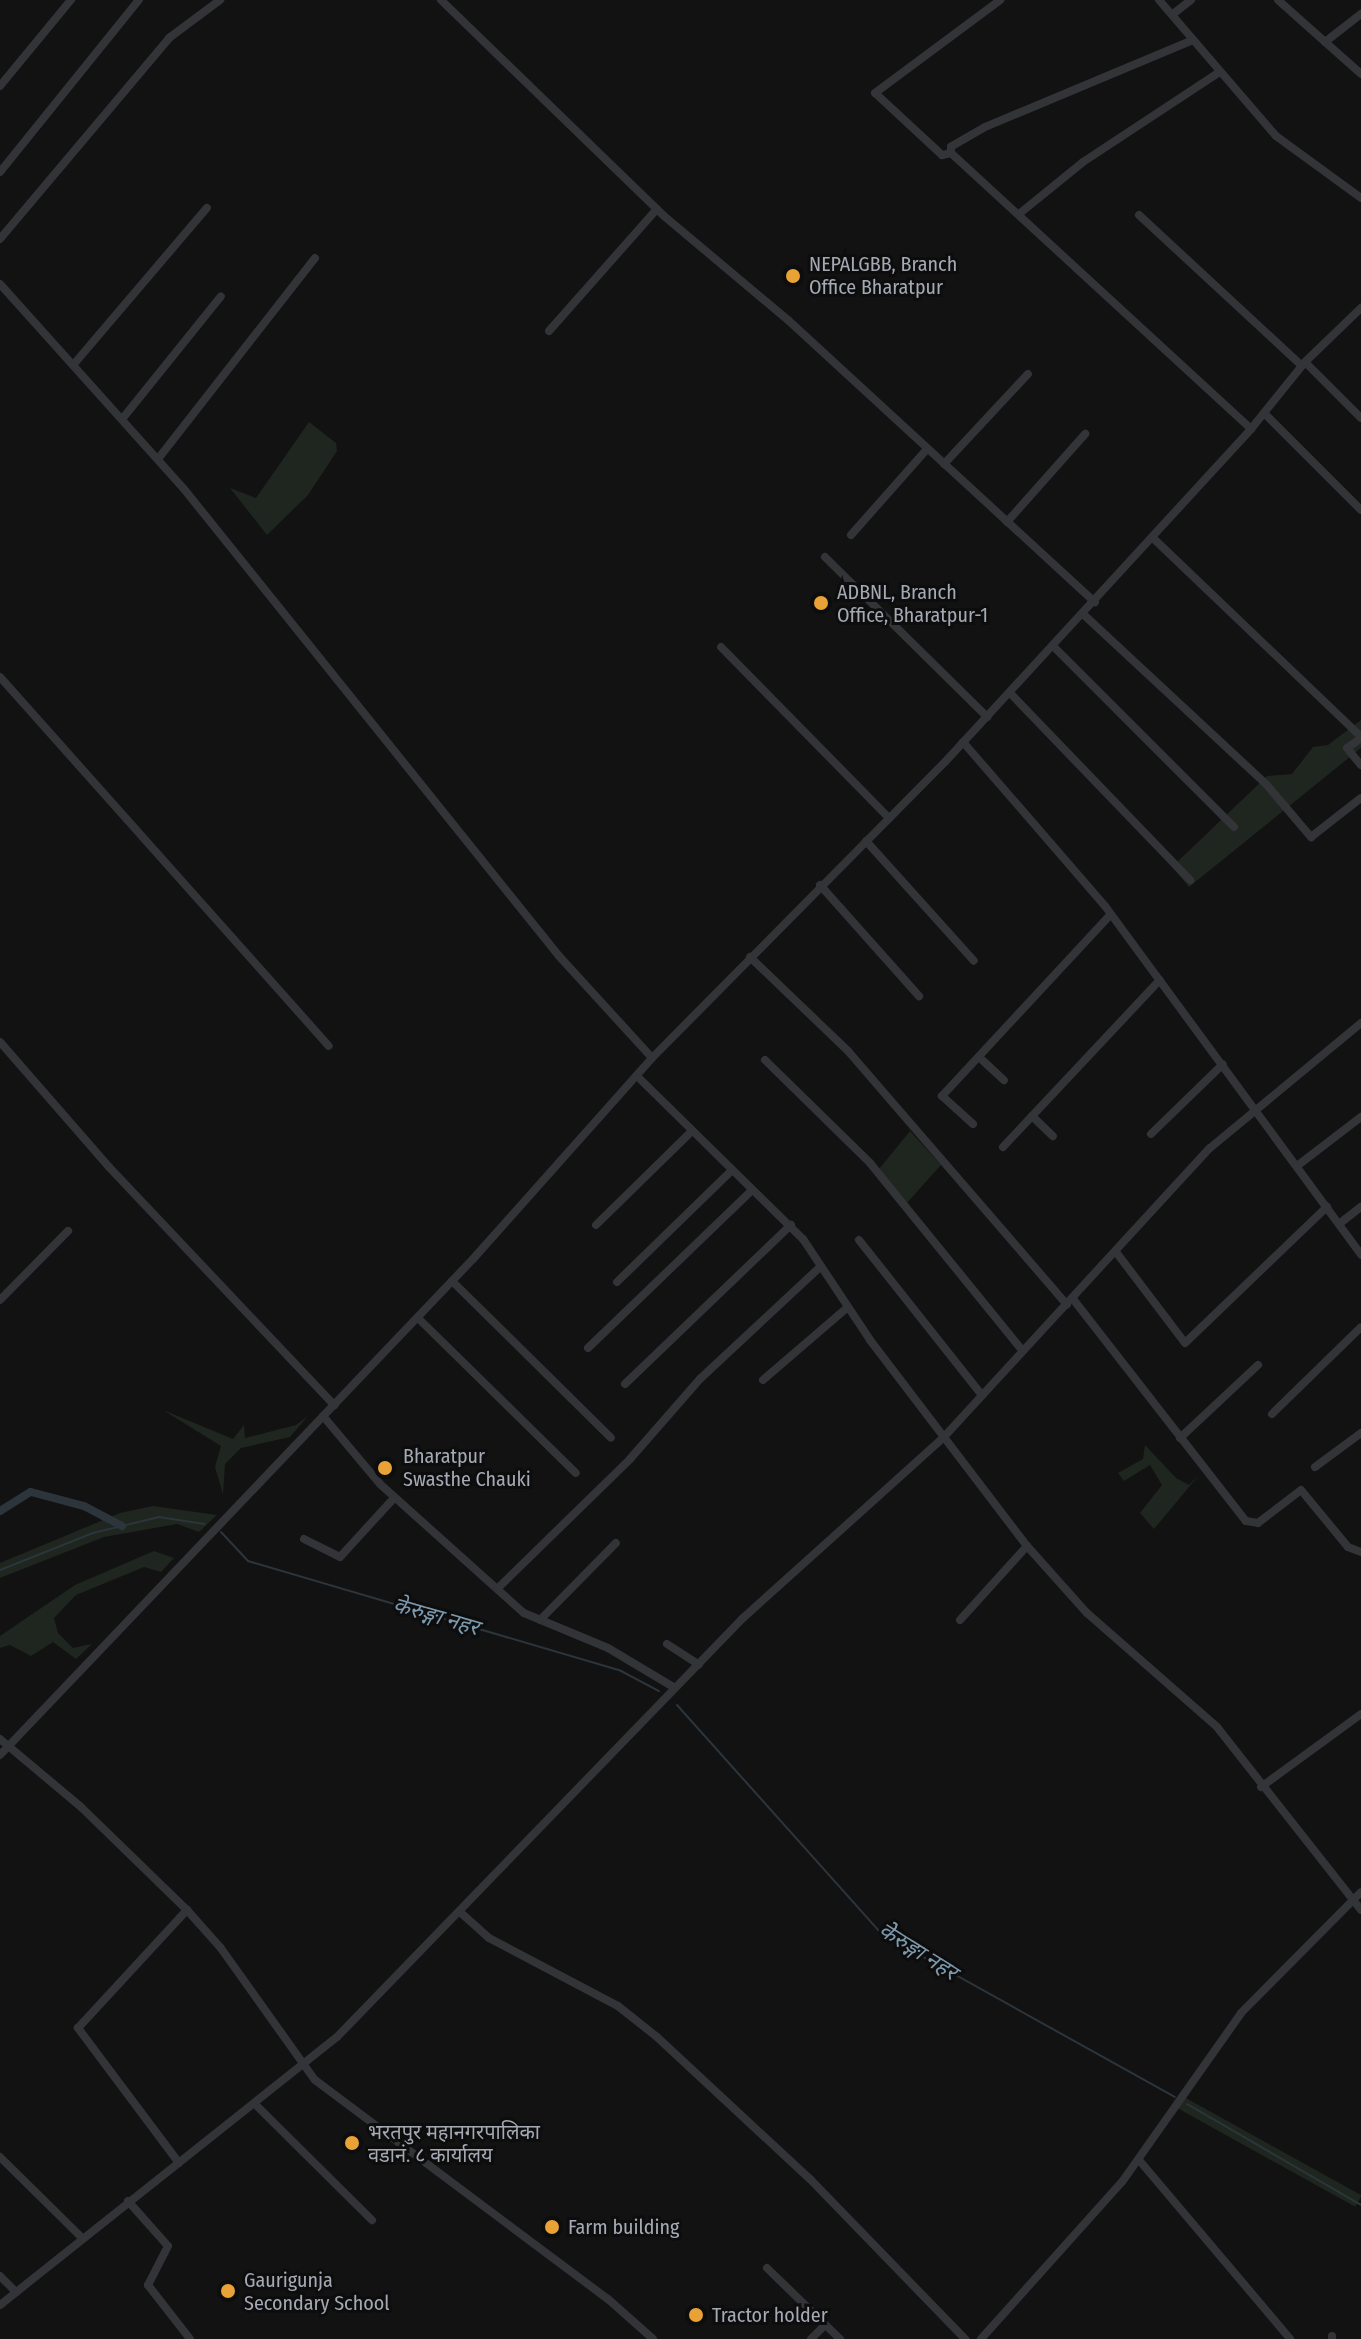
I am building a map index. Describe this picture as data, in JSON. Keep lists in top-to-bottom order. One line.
{"water":["केरुङ्गा नहर","केेरुङ्गा नहर"],"places":["NEPALGBB, Branch Office Bharatpur","ADBNL, Branch Office, Bharatpur-1","Bharatpur Swasthe Chauki","भरतपुर महानगरपालिका वडानं. ८ कार्यालय","Farm building","Gaurigunja Secondary School","Tractor holder"]}
